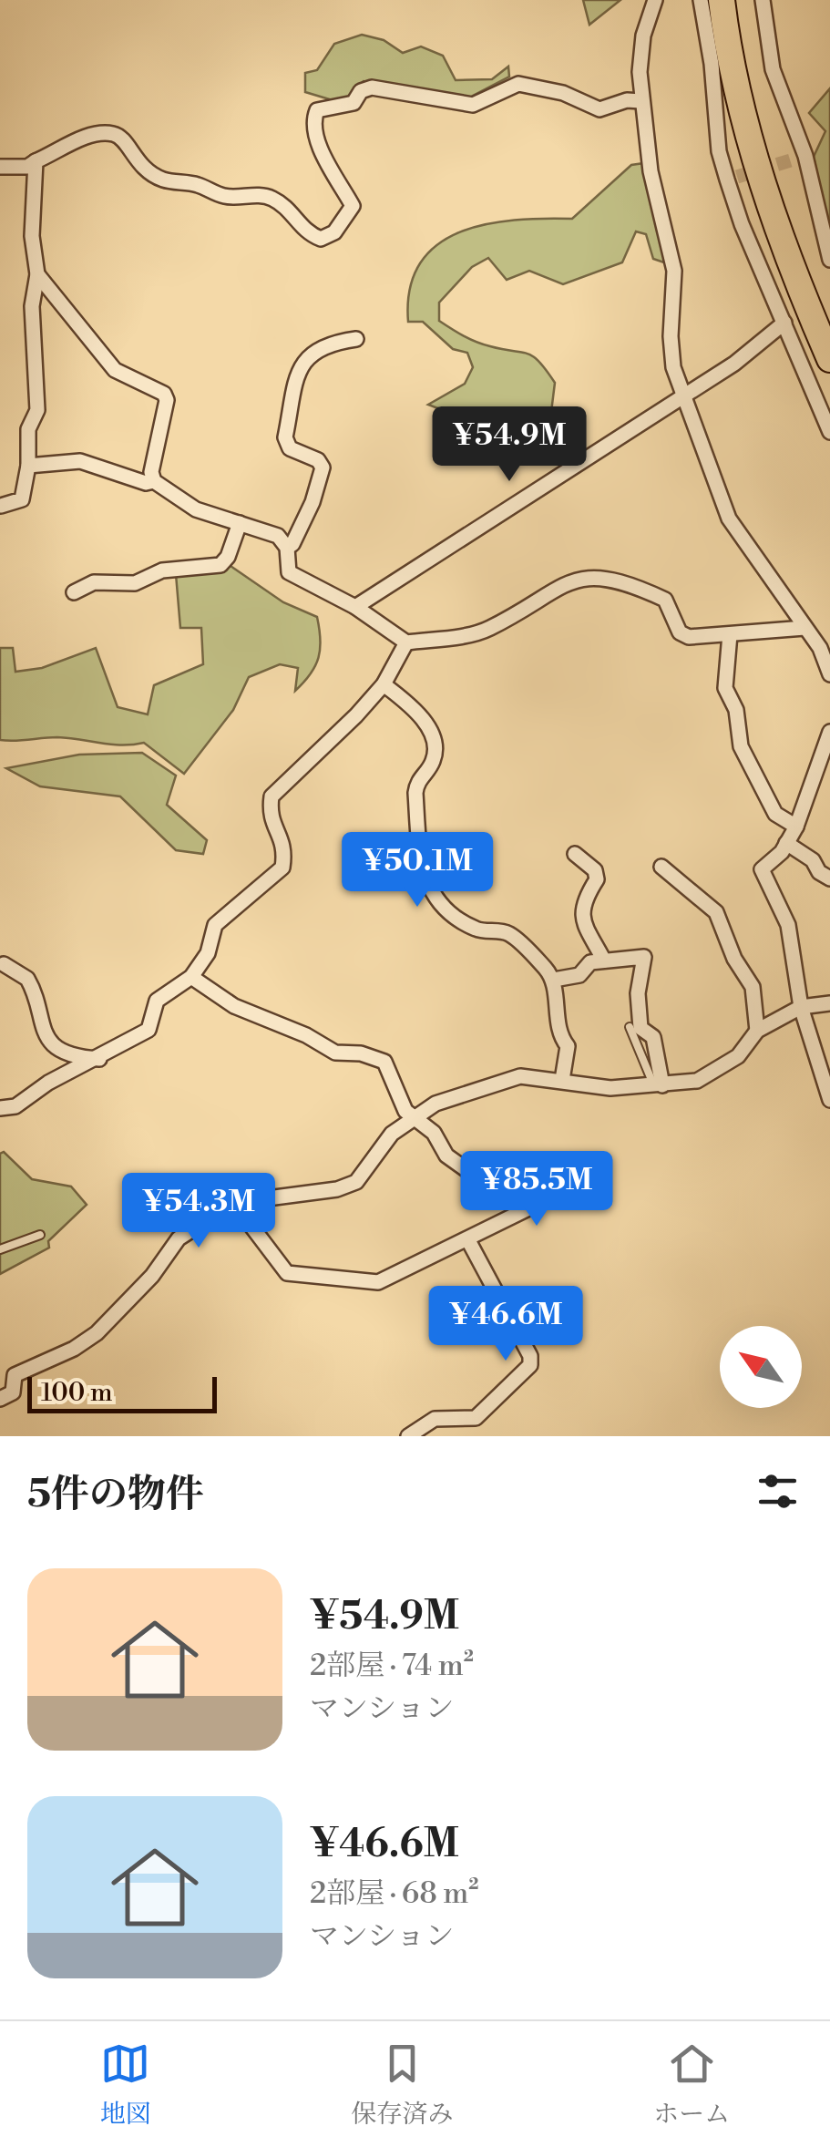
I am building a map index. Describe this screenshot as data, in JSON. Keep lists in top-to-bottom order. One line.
{"scale_bar":"100 m","north":"top left","page":{"price":["¥54.9M","¥50.1M","¥85.5M","¥54.3M","¥46.6M"],"scale":"100 m","heading":"5件の物件","list":[{"name":"¥54.9M","note":"2部屋 · 74 m² · マンション"},{"name":"¥46.6M","note":"2部屋 · 68 m² · マンション"}],"tabs":["地図","保存済み","ホーム"]}}
